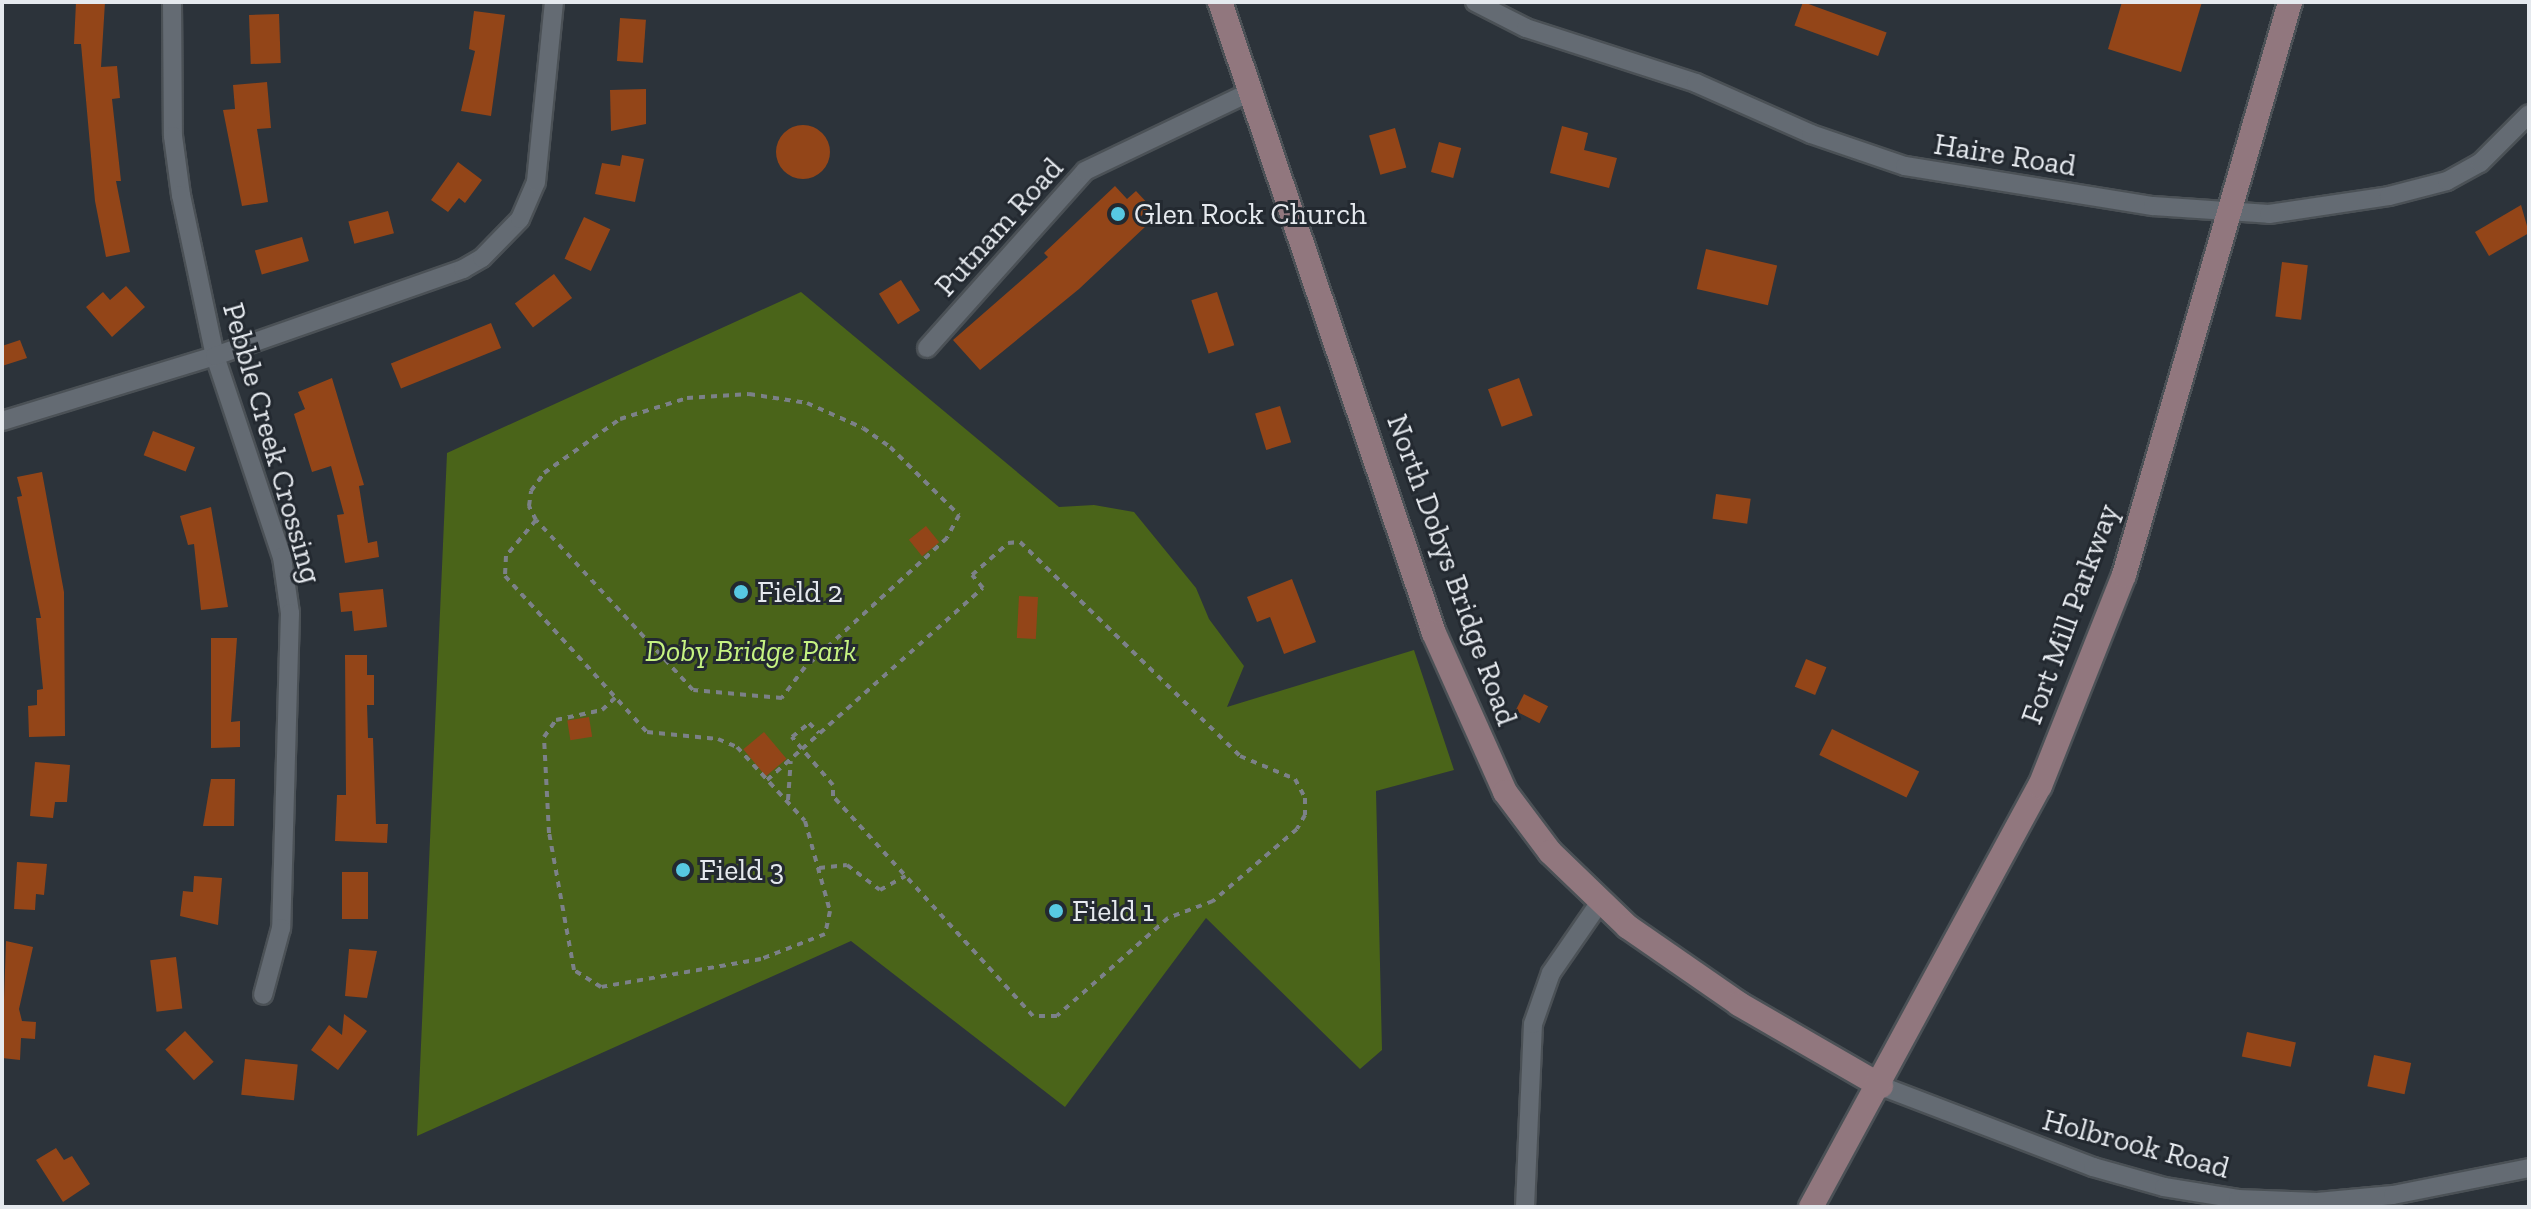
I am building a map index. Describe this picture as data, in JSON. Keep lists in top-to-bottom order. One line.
{"streets":{"street":["Haire Road","Putnam Road","Pebble Creek Crossing","North Dobys Bridge Road","Fort Mill Parkway","Holbrook Road"]},"crossings":[["Haire Road","Fort Mill Parkway"],["Putnam Road","North Dobys Bridge Road"],["North Dobys Bridge Road","Fort Mill Parkway"],["North Dobys Bridge Road","Holbrook Road"],["Fort Mill Parkway","Holbrook Road"]],"parks":["Doby Bridge Park"],"places":["Glen Rock Church","Field 2","Field 3","Field 1"]}
